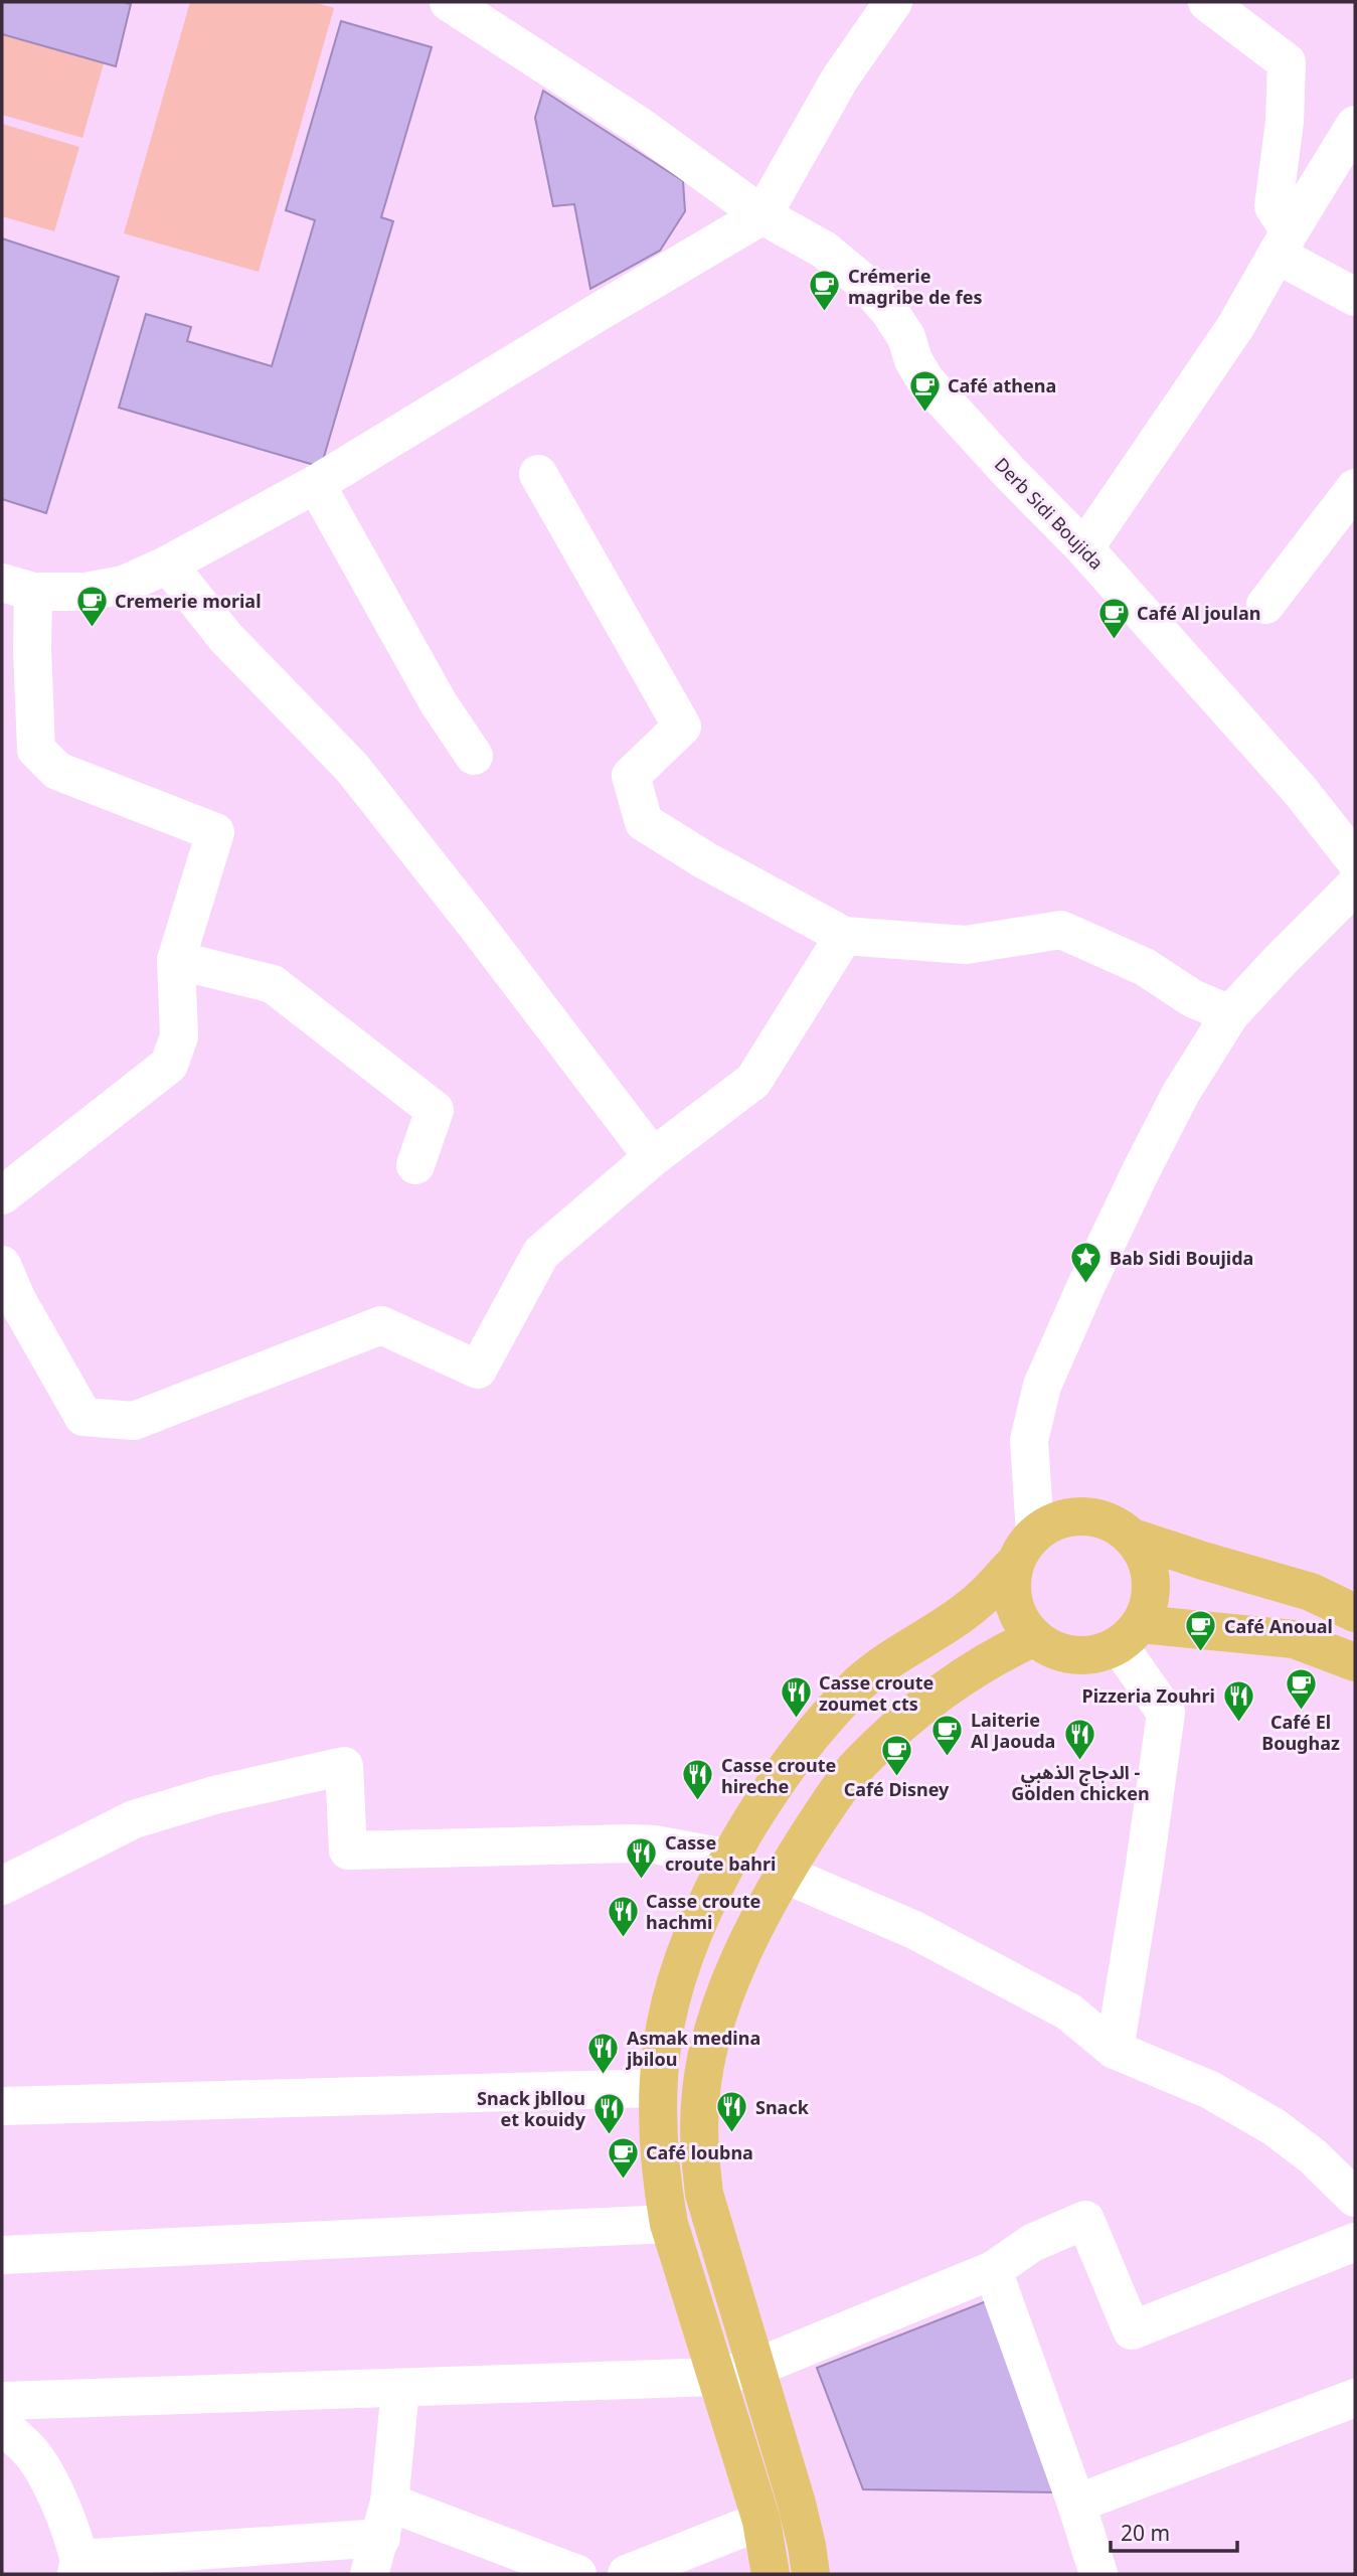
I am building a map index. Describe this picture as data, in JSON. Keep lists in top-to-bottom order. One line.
{"streets":{"street":["Derb Sidi Boujida"]},"places":{"cafe":["Crémerie magribe de fes","Café athena","Cremerie morial","Café Al joulan","Café Anoual","Café El Boughaz","Laiterie Al Jaouda","Café Disney","Café loubna"],"place":["Bab Sidi Boujida"],"restaurant":["Casse croute zoumet cts","Pizzeria Zouhri","الدجاج الذهبي - Golden chicken","Casse croute hireche","Casse croute bahri","Casse croute hachmi","Asmak medina jbilou","Snack","Snack jbllou et kouidy"]},"scale_bar":"20 m"}
